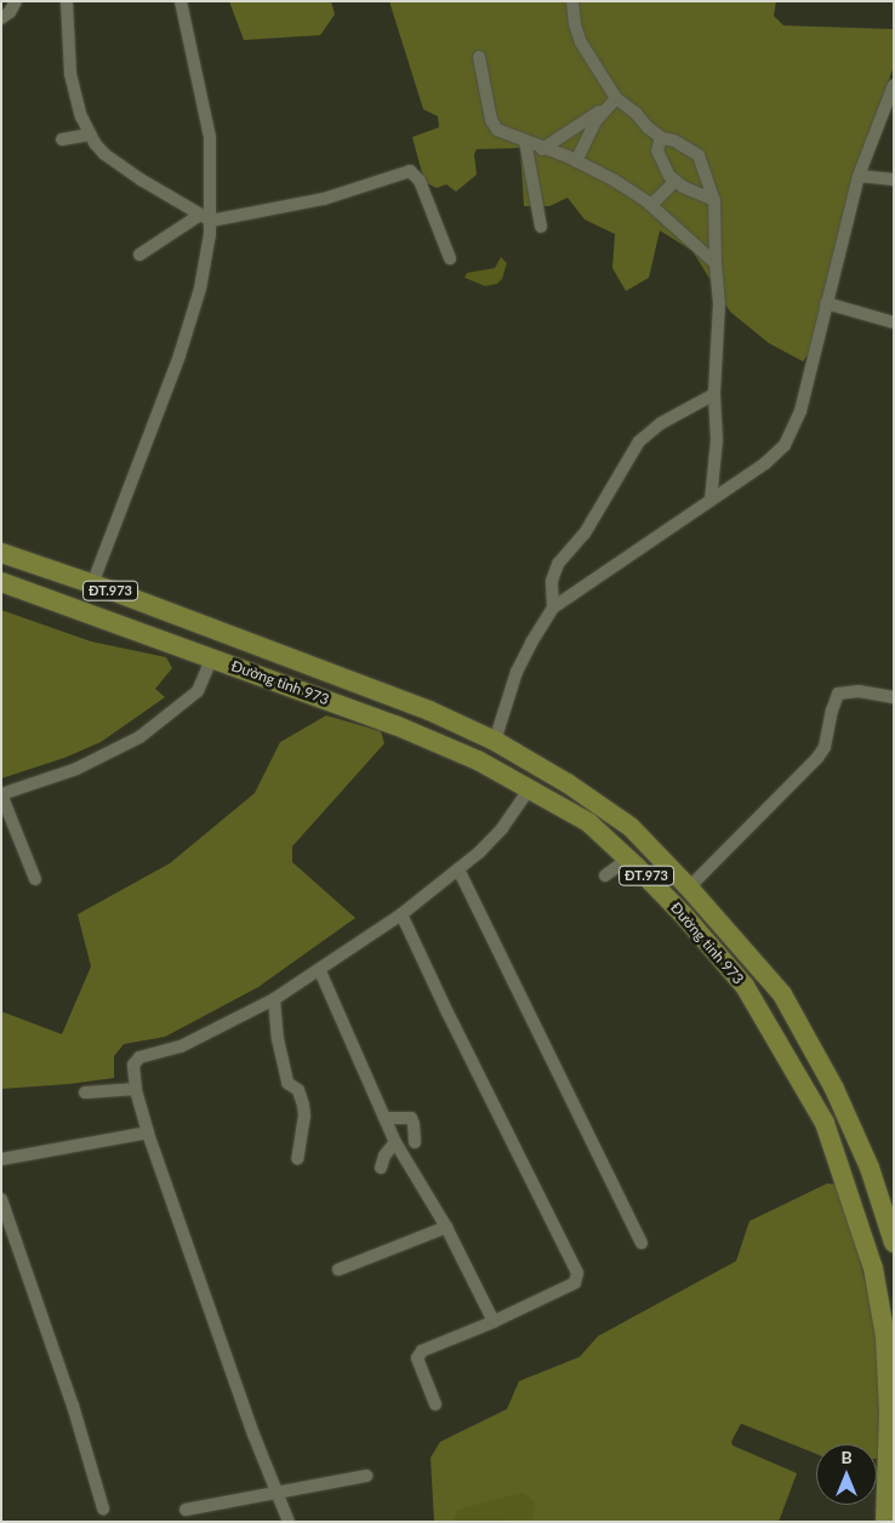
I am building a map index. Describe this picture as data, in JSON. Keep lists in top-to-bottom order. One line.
{"streets":{"main road":["ĐT.973","Đường tỉnh 973"]},"north":"top"}
